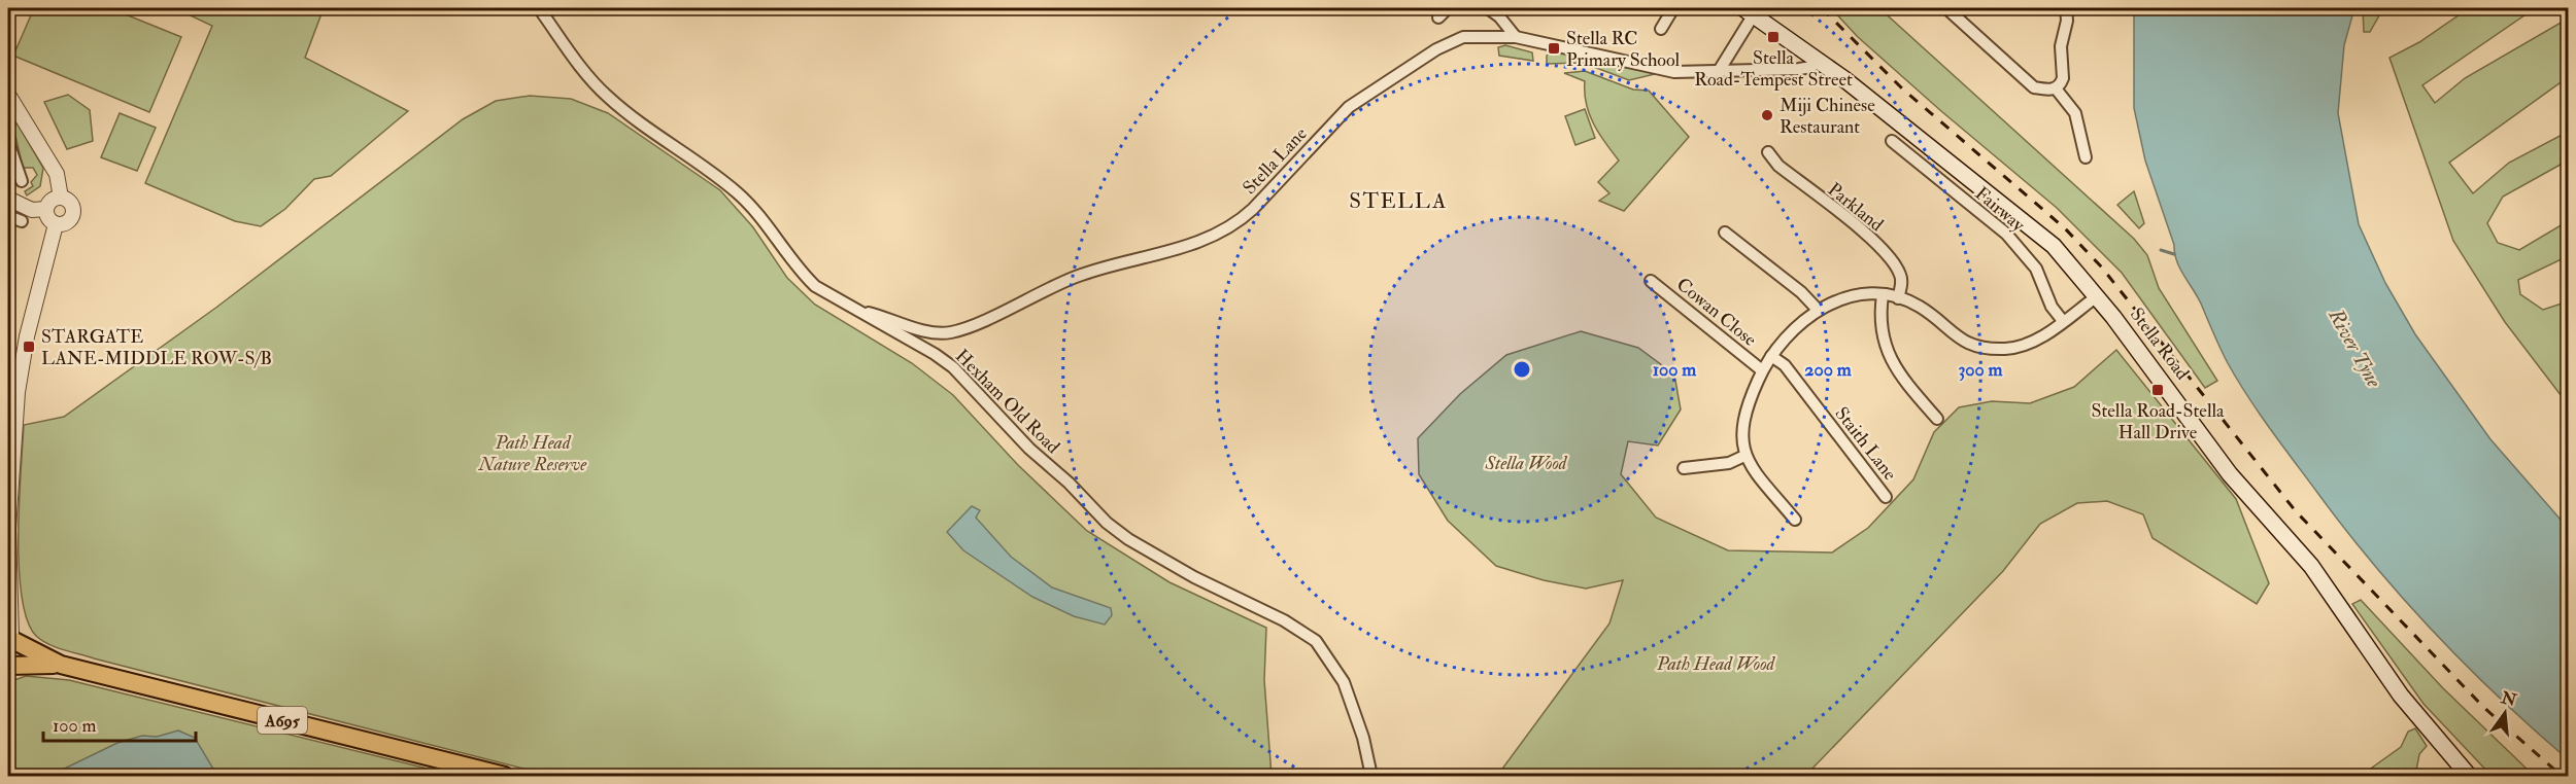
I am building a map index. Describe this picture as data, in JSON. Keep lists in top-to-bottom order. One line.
{"streets":{"main road":["Stella Road","A695"],"street":["Stella Lane","Parkland","Fairway","Cowan Close","Hexham Old Road","Staith Lane"]},"crossings":[["Stella Lane","Stella Road"],["Stella Lane","Hexham Old Road"]],"districts":["STELLA"],"water":["River Tyne"],"parks":["Path Head Nature Reserve","Stella Wood","Path Head Wood"],"places":{"transit":["Stella Road-Tempest Street","Stella RC Primary School","STARGATE LANE-MIDDLE ROW-S/B","Stella Road-Stella Hall Drive"],"other":["Miji Chinese Restaurant"]},"scale_bar":"100 m","north":"top","rings":["100 m","200 m","300 m"]}
